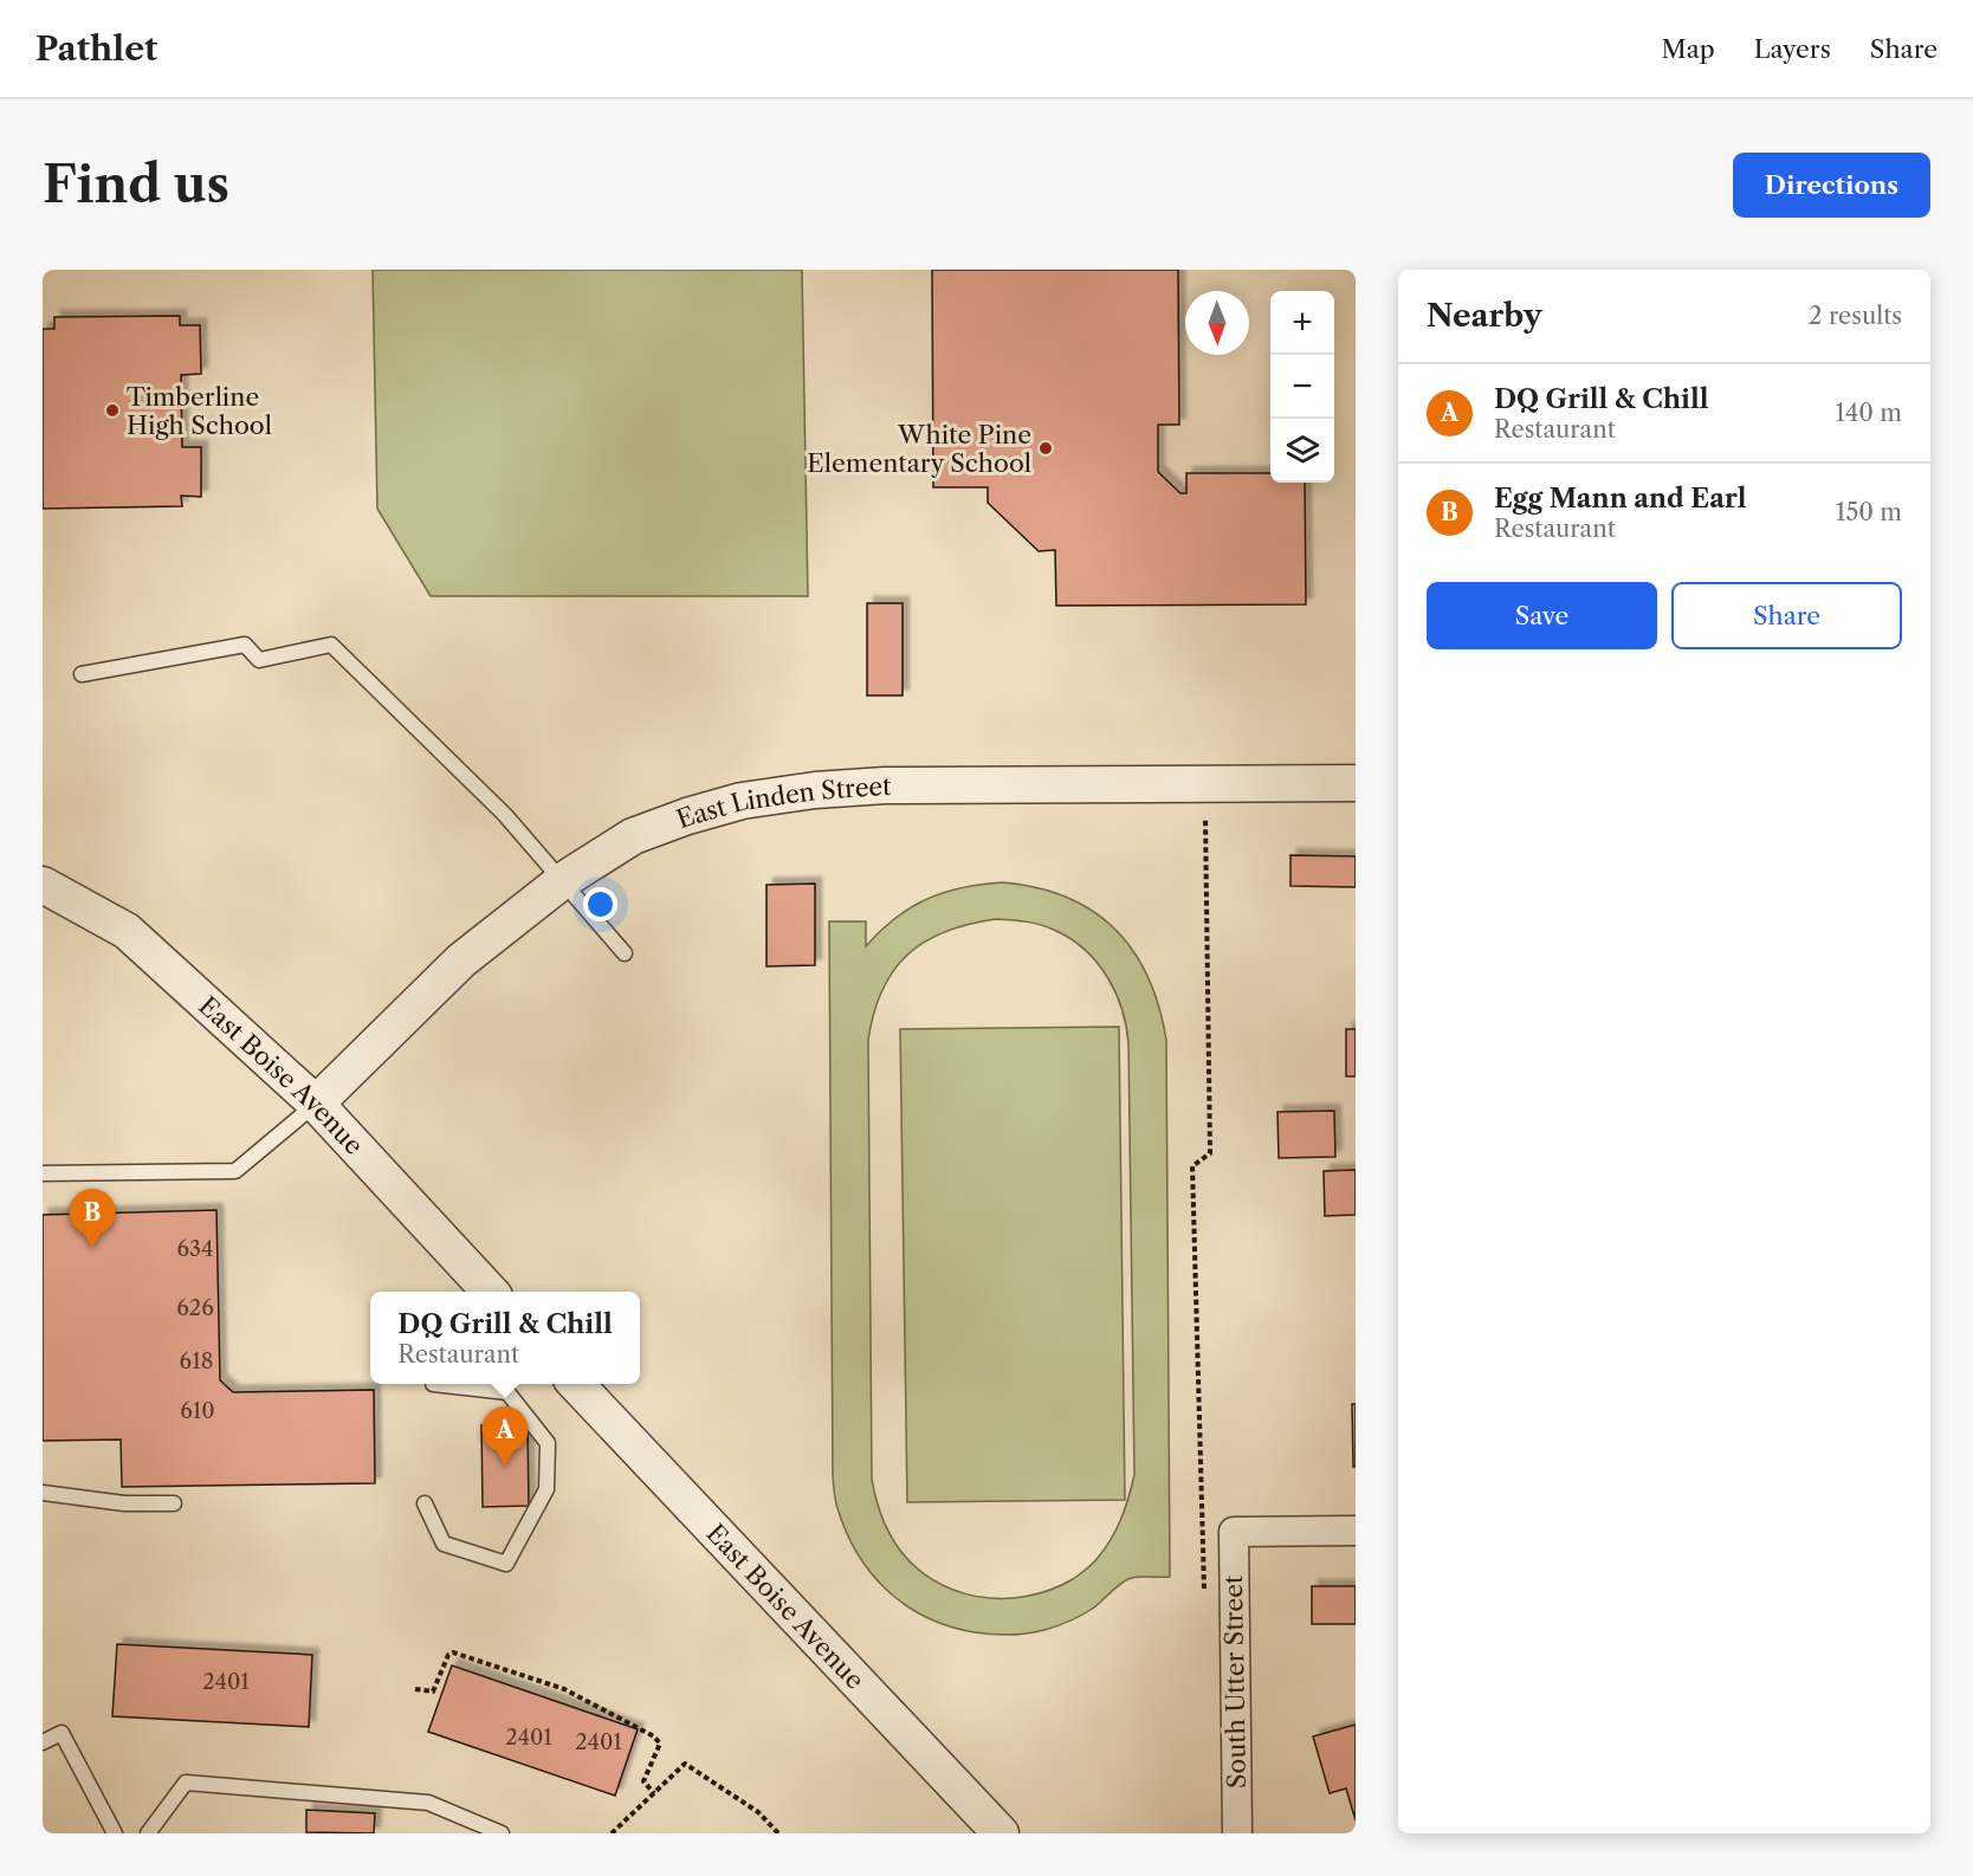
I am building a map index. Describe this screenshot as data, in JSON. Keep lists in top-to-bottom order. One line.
{"streets":{"street":["East Linden Street","East Boise Avenue","South Utter Street"]},"crossings":[["East Linden Street","East Boise Avenue"]],"places":["Timberline High School","White Pine Elementary School"],"house_numbers":["634","626","618","610","2401","2401","2401"],"north":"bottom","page":{"header":"Pathlet","nav":["Map","Layers","Share"],"buttons":["Directions",["Save","Share"]],"title":"Find us","heading":["Nearby","2 results"],"map_buttons":["+","−"],"list":[{"mark":"A","name":"DQ Grill & Chill","note":"Restaurant","value":"140 m"},{"mark":"B","name":"Egg Mann and Earl","note":"Restaurant","value":"150 m"}],"pins":["B","A"],"popup":["DQ Grill & Chill","Restaurant"]}}
